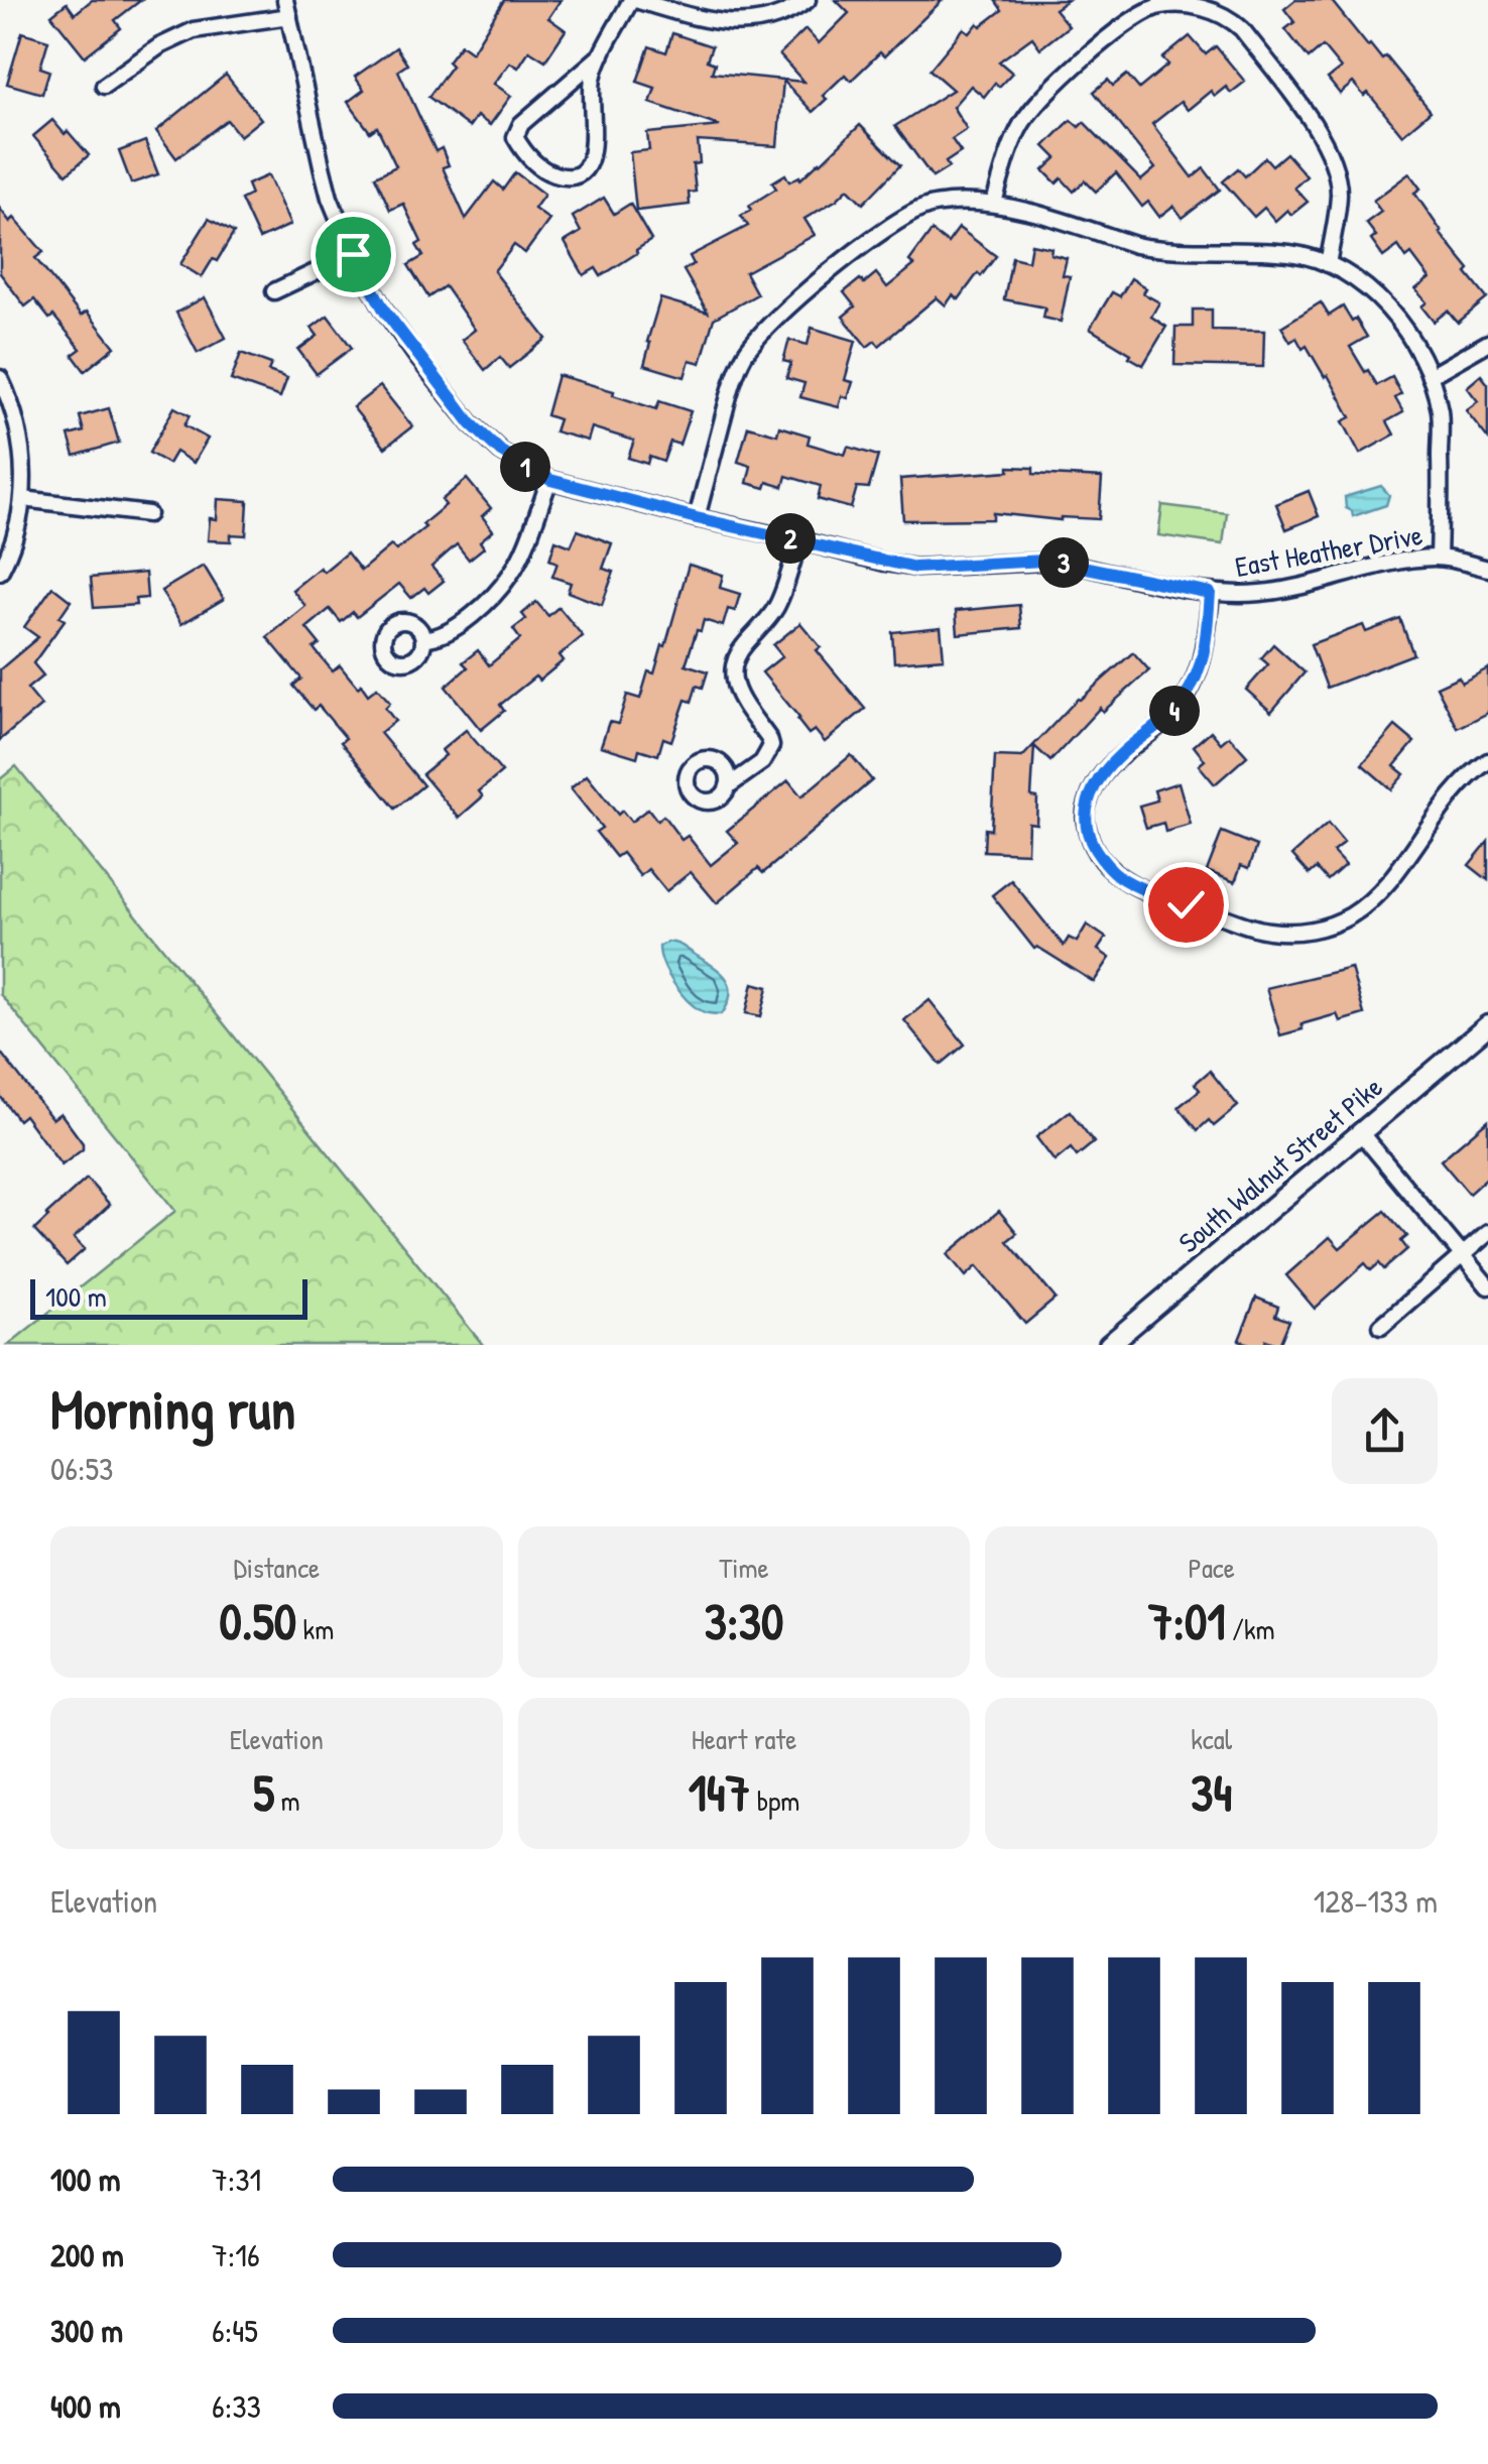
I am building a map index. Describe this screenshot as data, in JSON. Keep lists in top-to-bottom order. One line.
{"streets":{"street":["East Heather Drive","South Walnut Street Pike"]},"scale_bar":"100 m","page":{"pins":["1","2","3","4"],"scale":"100 m","heading":["Morning run","06:53"],"stats":[["Distance","0.50 km"],["Time","3:30"],["Pace","7:01 /km"],["Elevation","5 m"],["Heart rate","147 bpm"],["kcal","34"]],"chart":["Elevation","128–133 m"],"list":[{"name":"100 m","note":"7:31"},{"name":"200 m","note":"7:16"},{"name":"300 m","note":"6:45"},{"name":"400 m","note":"6:33"}]}}
